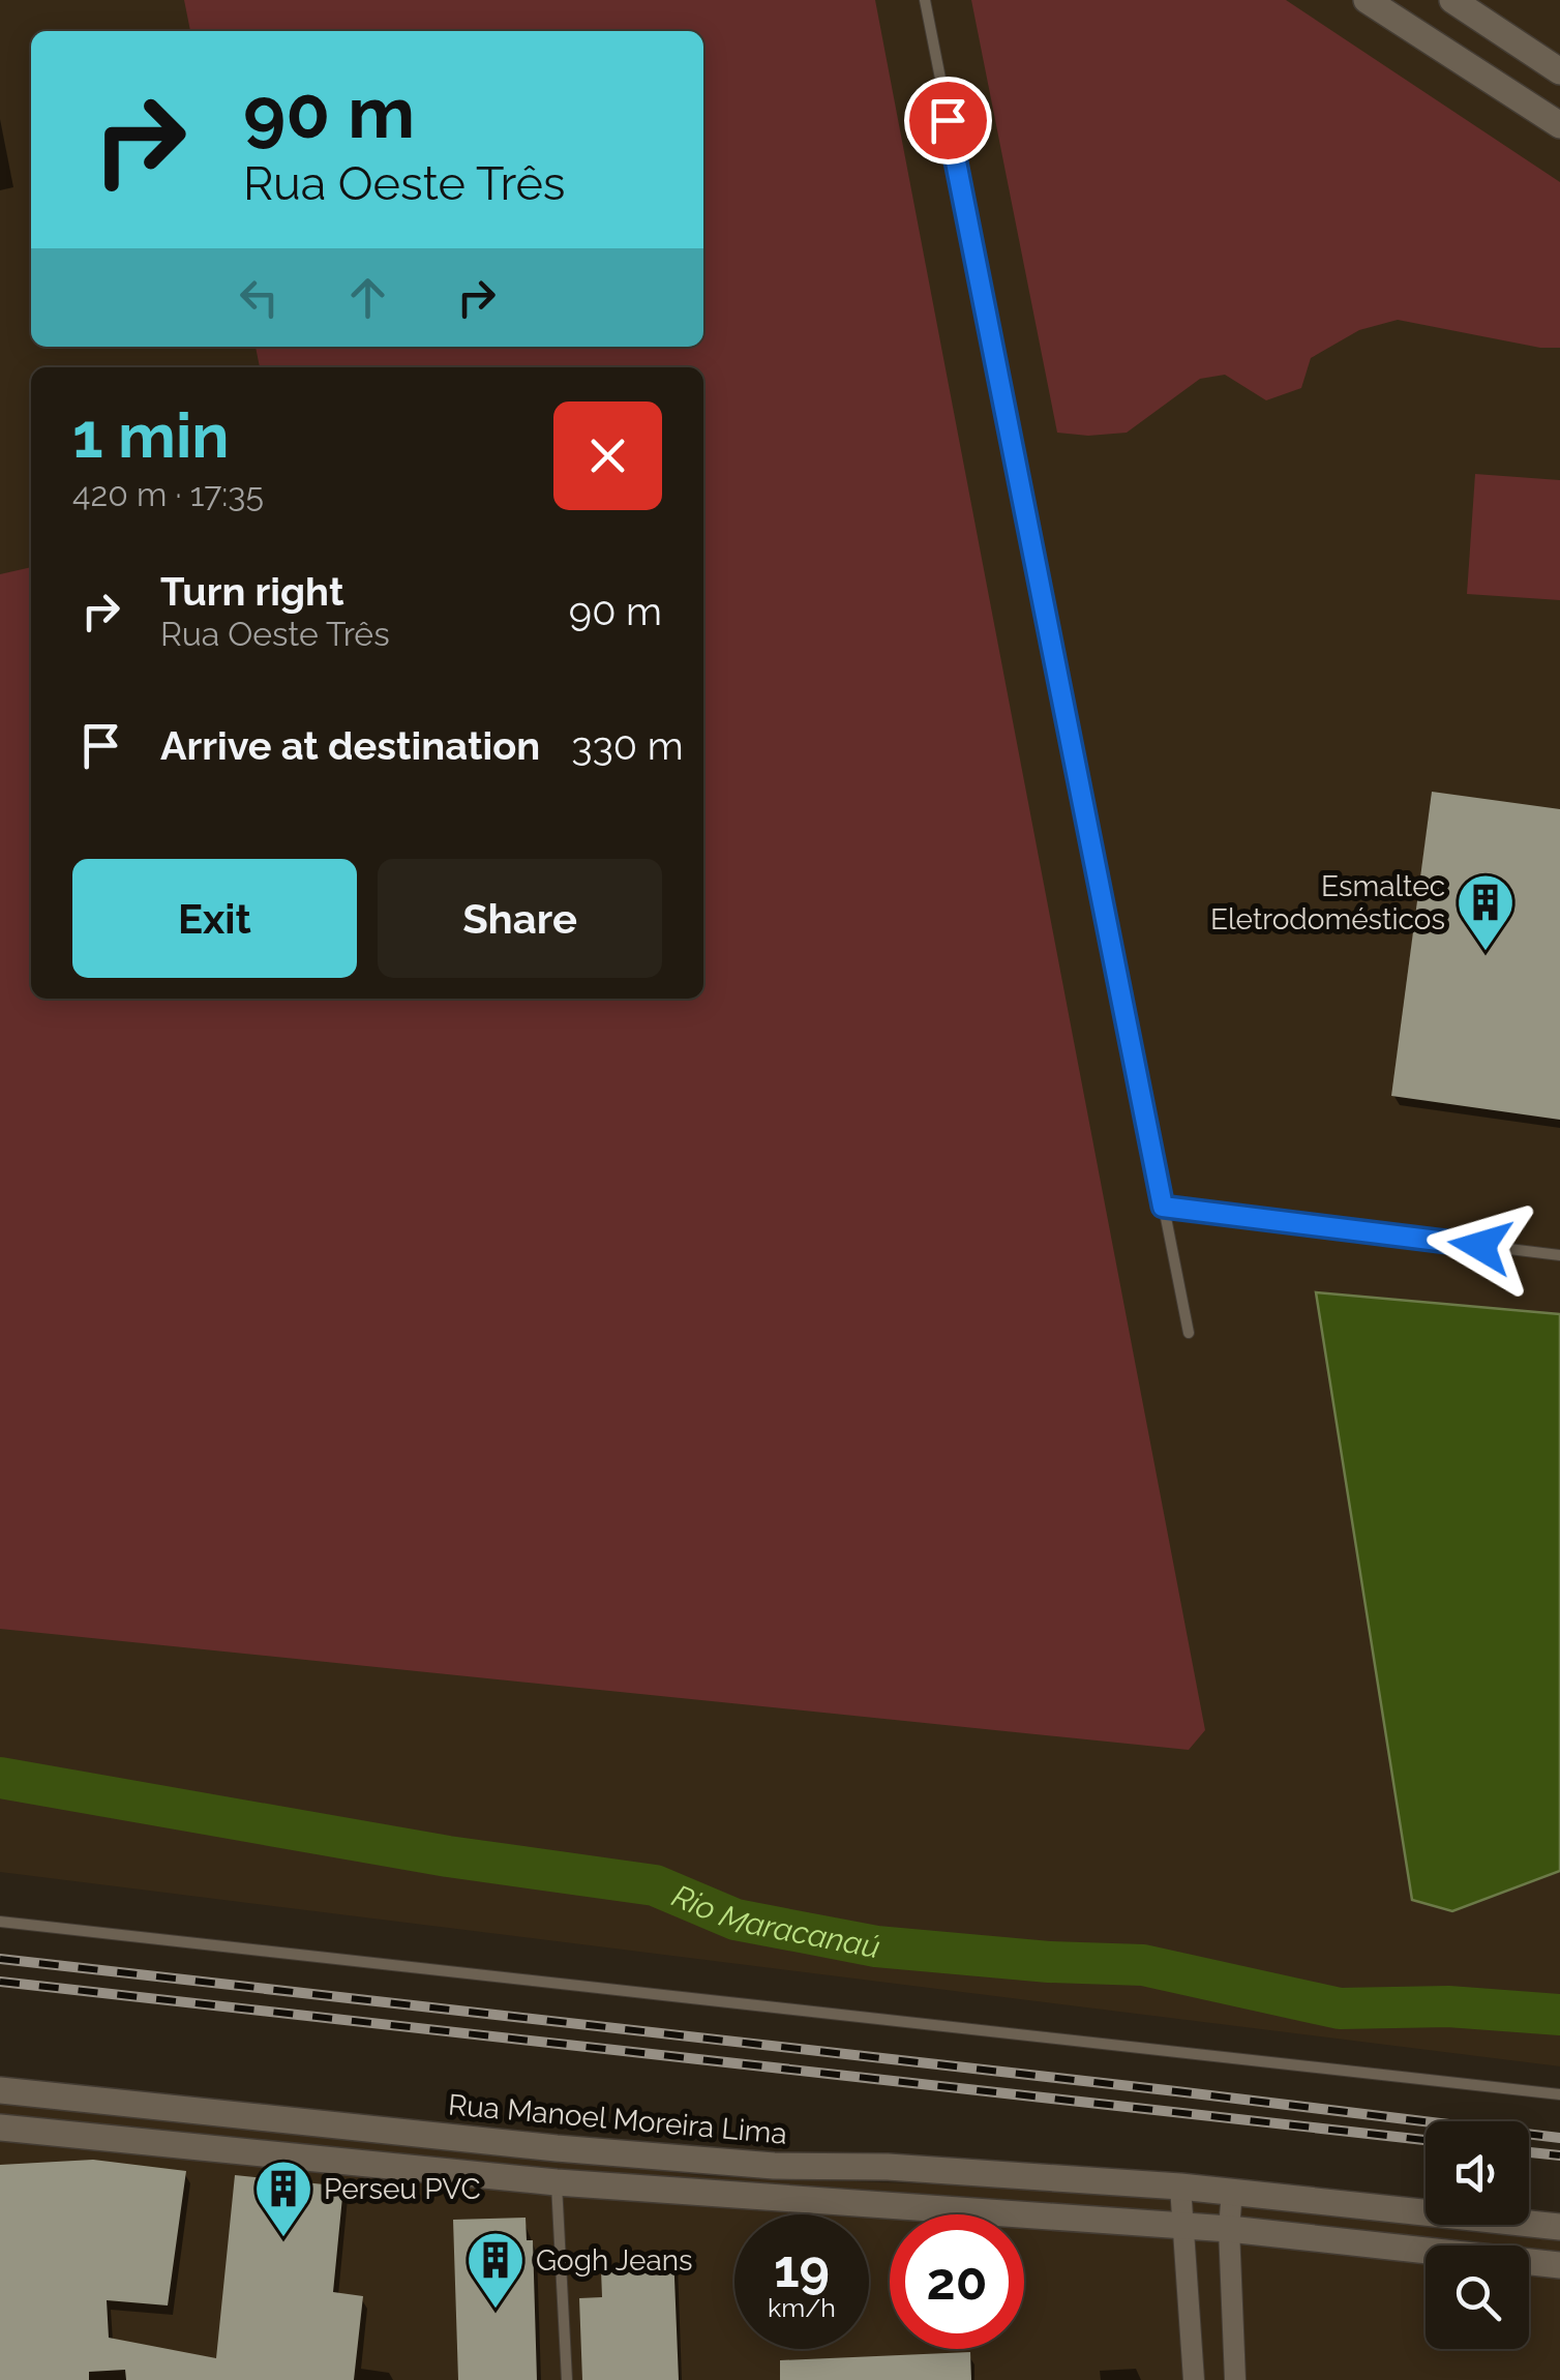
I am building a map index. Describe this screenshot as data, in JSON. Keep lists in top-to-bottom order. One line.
{"streets":{"street":["Rua Manoel Moreira Lima"]},"water":["Rio Maracanaú"],"places":{"building":["Esmaltec Eletrodomésticos","Perseu PVC","Gogh Jeans"]},"page":{"turn":["90 m","Rua Oeste Três"],"heading":["1 min","420 m · 17:35"],"list":[{"name":"Turn right","note":"Rua Oeste Três","value":"90 m"},{"name":"Arrive at destination","value":"330 m"}],"buttons":["Exit","Share"],"speed":"19 km/h","limit":"20"}}
